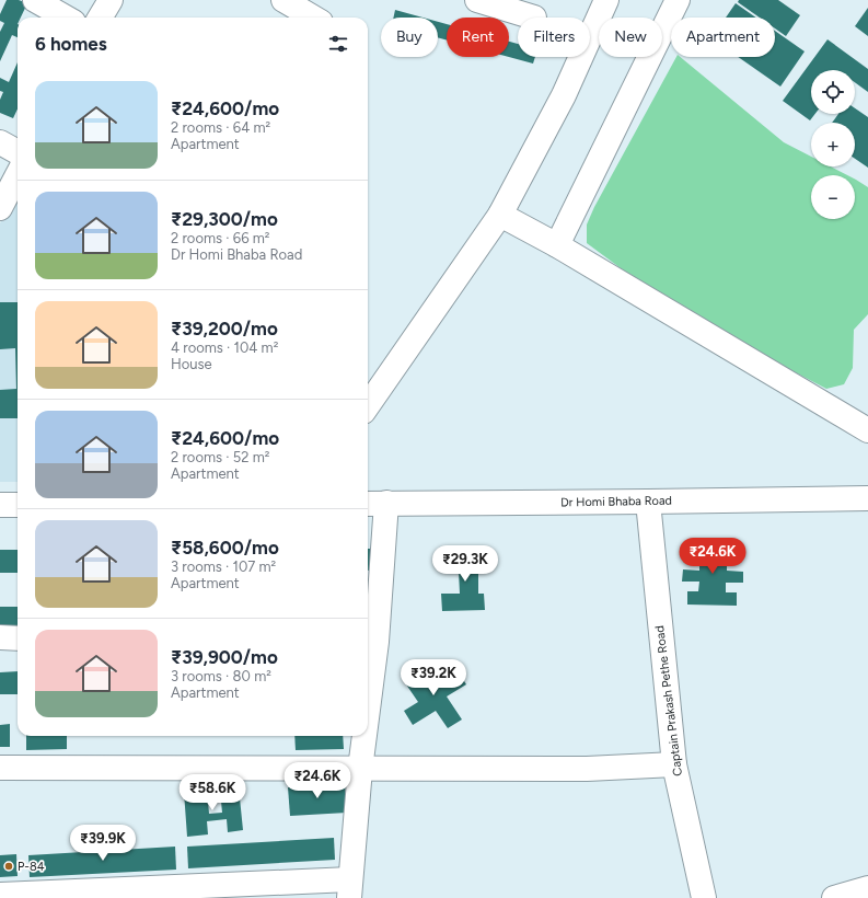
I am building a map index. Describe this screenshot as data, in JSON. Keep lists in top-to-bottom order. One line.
{"streets":{"street":["Dr Homi Bhaba Road","Captain Prakash Pethe Road"]},"crossings":[["Dr Homi Bhaba Road","Captain Prakash Pethe Road"]],"places":["P-84"],"page":{"chip":["Buy","Rent","Filters","New","Apartment"],"heading":"6 homes","map_buttons":["+","−"],"list":[{"name":"₹24,600/mo","note":"2 rooms · 64 m² · Apartment"},{"name":"₹29,300/mo","note":"2 rooms · 66 m² · Dr Homi Bhaba Road"},{"name":"₹39,200/mo","note":"4 rooms · 104 m² · House"},{"name":"₹24,600/mo","note":"2 rooms · 52 m² · Apartment"},{"name":"₹58,600/mo","note":"3 rooms · 107 m² · Apartment"},{"name":"₹39,900/mo","note":"3 rooms · 80 m² · Apartment"}],"price":["₹24.6K","₹29.3K","₹39.2K","₹24.6K","₹58.6K","₹39.9K"]}}
